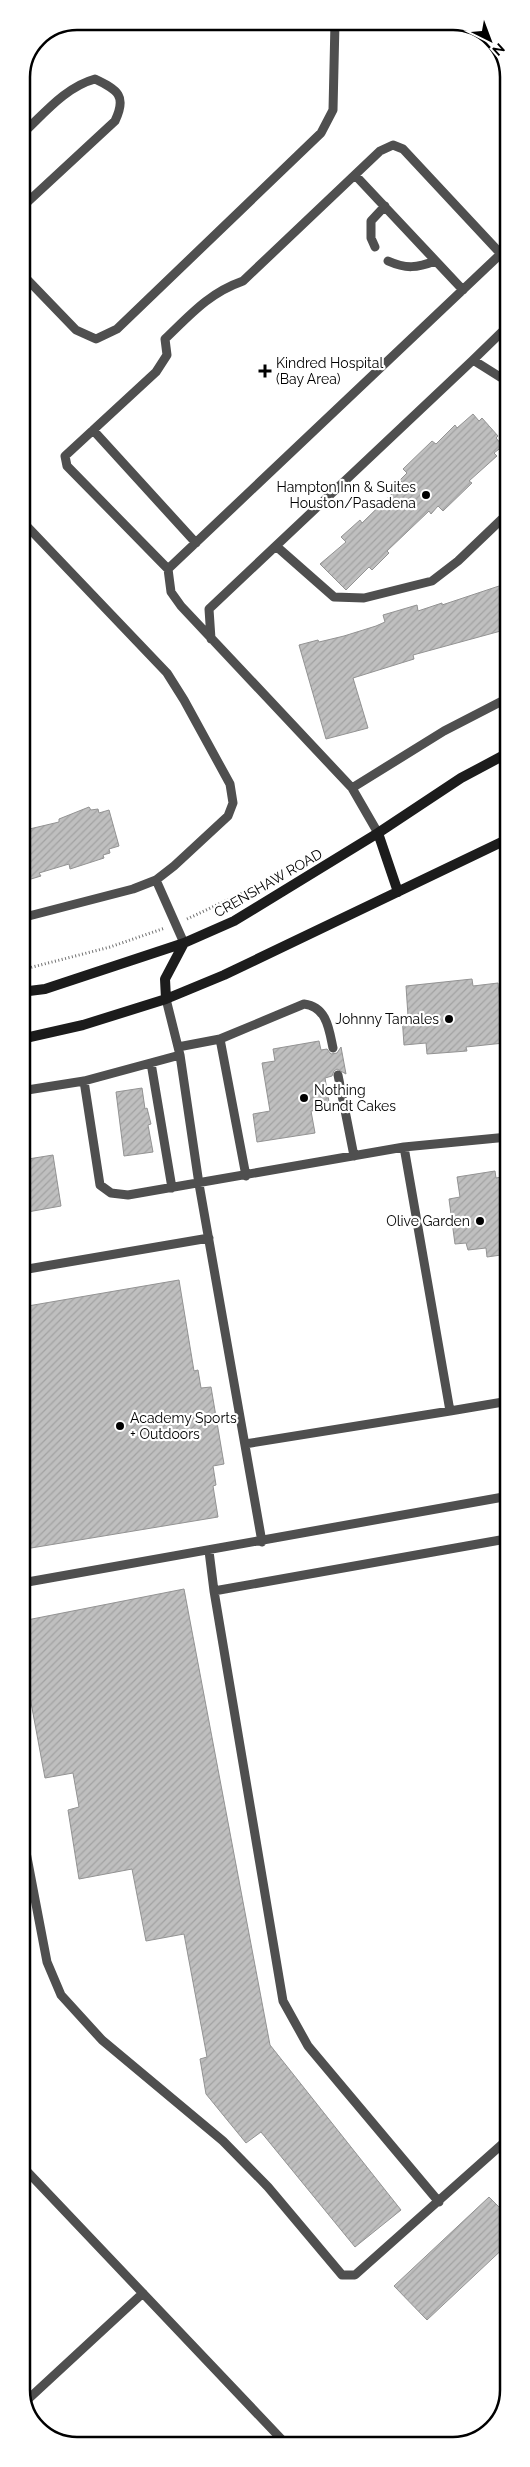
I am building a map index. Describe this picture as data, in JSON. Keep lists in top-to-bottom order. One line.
{"streets":{"main road":["CRENSHAW ROAD"]},"places":{"health":["Kindred Hospital (Bay Area)"],"other":["Hampton Inn & Suites Houston/Pasadena","Johnny Tamales","Nothing Bundt Cakes","Olive Garden","Academy Sports + Outdoors"]},"north":"bottom right"}
